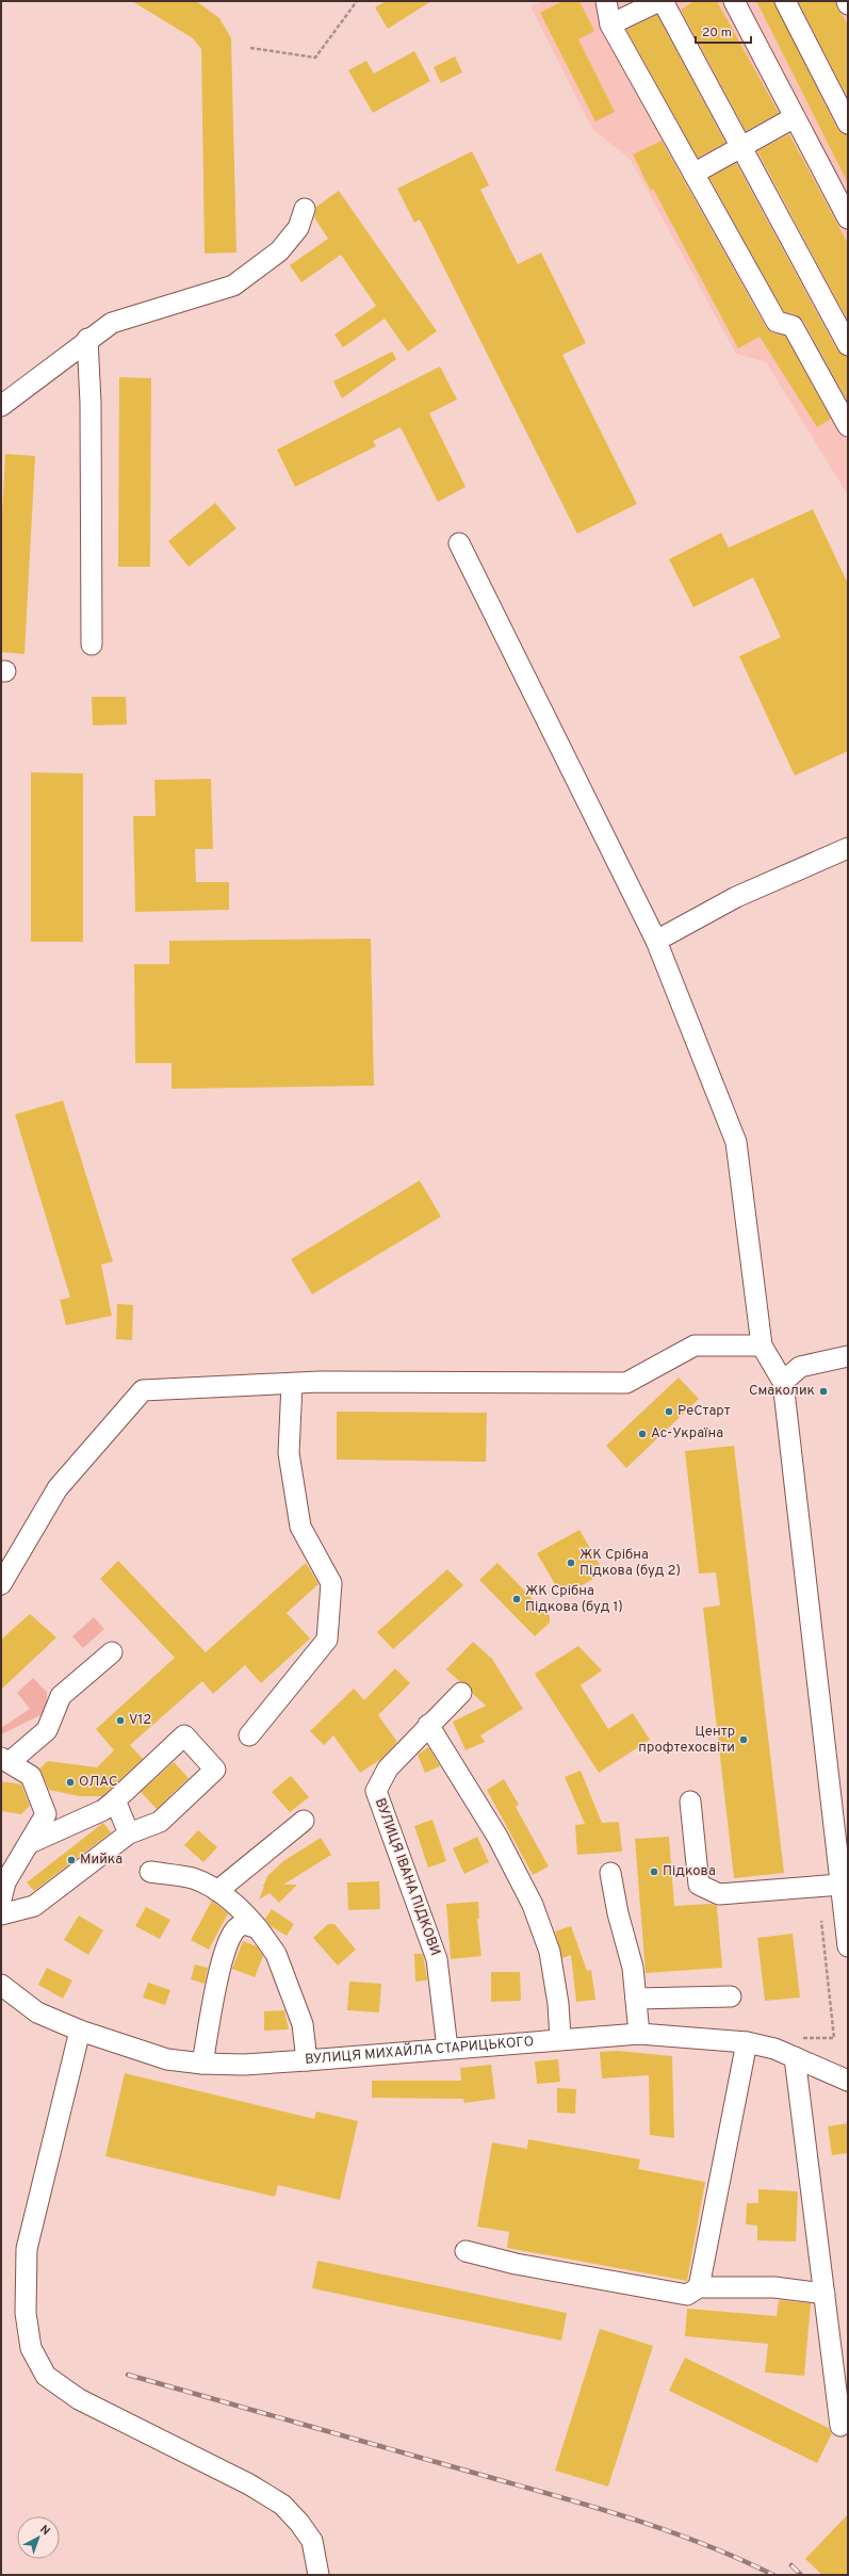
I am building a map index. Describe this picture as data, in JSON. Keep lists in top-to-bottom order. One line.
{"streets":{"street":["ВУЛИЦЯ ІВАНА ПІДКОВИ","ВУЛИЦЯ МИХАЙЛА СТАРИЦЬКОГО"]},"crossings":[["ВУЛИЦЯ ІВАНА ПІДКОВИ","ВУЛИЦЯ МИХАЙЛА СТАРИЦЬКОГО"]],"places":["Смаколик","РеСтарт","Ас-Україна","ЖК Срібна Підкова (буд 2)","ЖК Срібна Підкова (буд 1)","V12","Центр профтехосвіти","ОЛАС","Мийка","Підкова"],"scale_bar":"20 m","north":"top right"}
